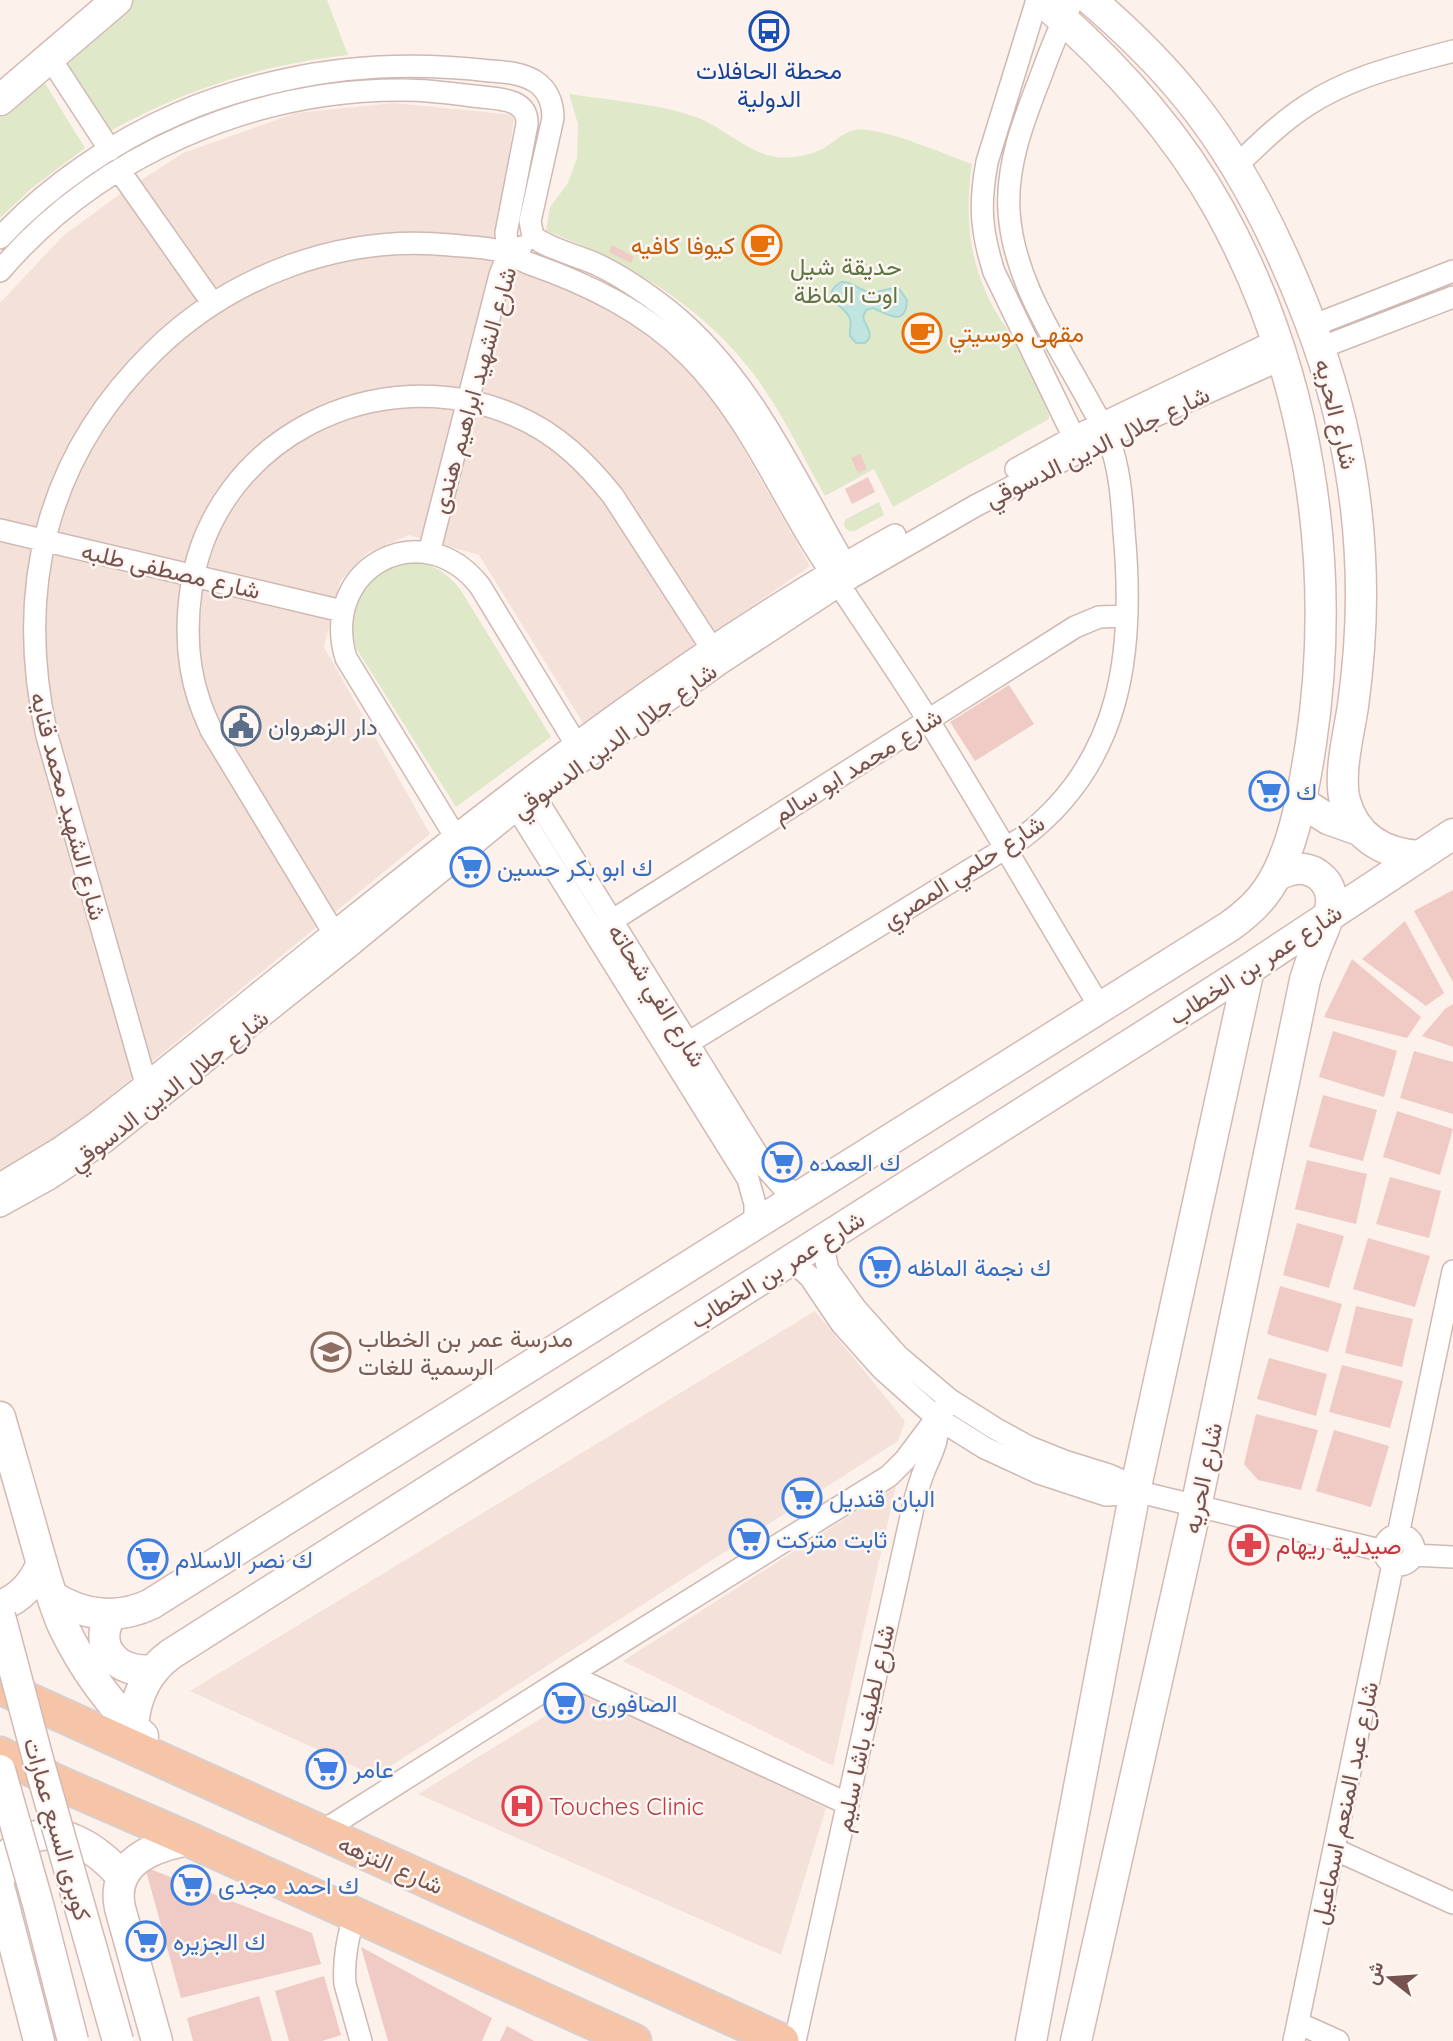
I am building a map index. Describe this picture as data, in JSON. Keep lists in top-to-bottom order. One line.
{"streets":{"main road":["شارع النزهه"],"street":["شارع الشهيد ابراهيم هندى","شارع الحريه","شارع جلال الدين الدسوقي","شارع مصطفى طلبه","شارع محمد ابو سالم","شارع الشهيد محمد قنايه","شارع حلمي المصري","شارع عمر بن الخطاب","شارع الفي شحاته","شارع لطيف باشا سليم","شارع عبد المنعم اسماعيل","كوبرى السبع عمارات"]},"crossings":[["شارع الشهيد ابراهيم هندى","شارع الشهيد محمد قنايه"],["شارع الحريه","شارع جلال الدين الدسوقي"],["شارع الحريه","شارع حلمي المصري"],["شارع الحريه","شارع عمر بن الخطاب"],["شارع جلال الدين الدسوقي","شارع الشهيد محمد قنايه"],["شارع جلال الدين الدسوقي","شارع حلمي المصري"],["شارع جلال الدين الدسوقي","شارع الفي شحاته"],["شارع مصطفى طلبه","شارع الشهيد محمد قنايه"],["شارع محمد ابو سالم","شارع حلمي المصري"],["شارع محمد ابو سالم","شارع الفي شحاته"],["شارع حلمي المصري","شارع الفي شحاته"],["شارع عمر بن الخطاب","شارع الفي شحاته"]],"parks":["حديقة شيل اوت الماظة"],"places":{"bus stop":["محطة الحافلات الدولية"],"cafe":["كيوفا كافيه","مقهى موسيتي"],"public building":["دار الزهروان"],"supermarket":["ك","ك ابو بكر حسين","ك العمده","ك نجمة الماظه","البان قنديل","ثابت متركت","ك نصر الاسلام","الصافورى","عامر","ك احمد مجدى","ك الجزيره"],"school or university":["مدرسة عمر بن الخطاب الرسمية للغات"],"pharmacy":["صيدلية ريهام"],"hospital":["Touches Clinic"]},"north":"left"}
